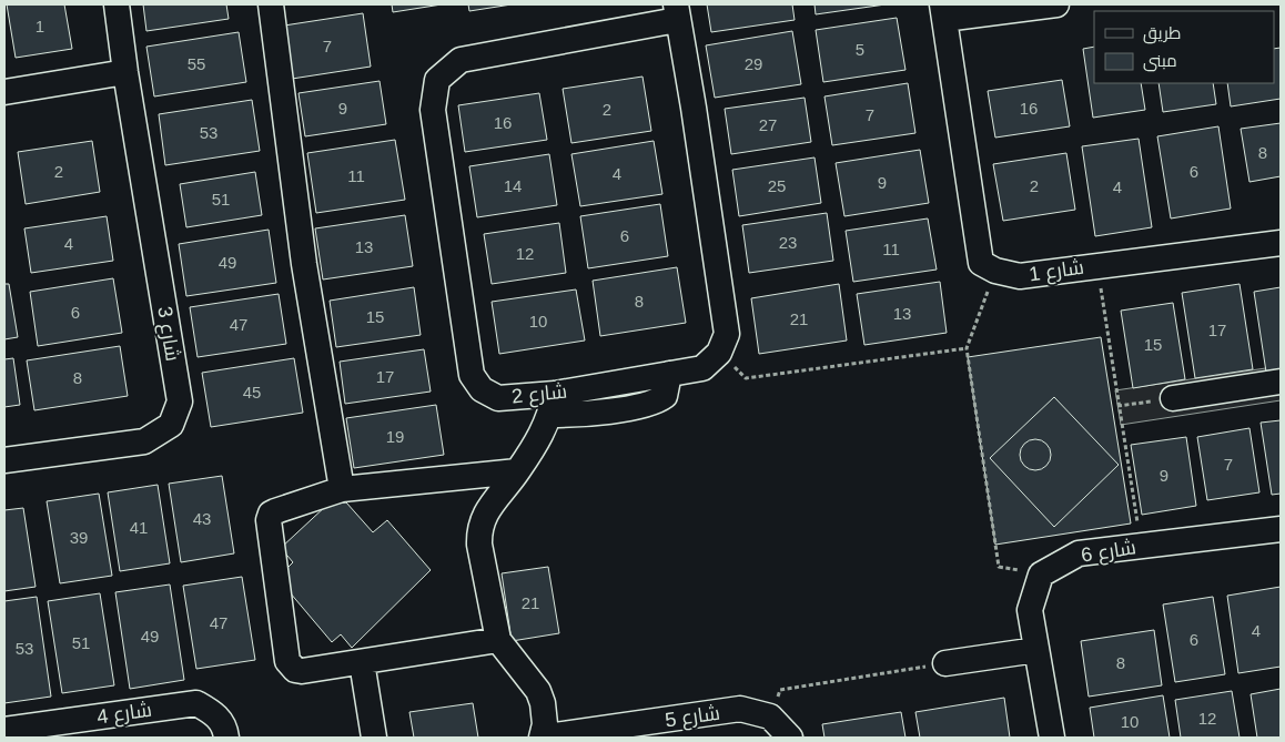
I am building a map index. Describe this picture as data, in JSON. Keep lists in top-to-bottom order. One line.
{"streets":{"street":["شارع 1","شارع 3","شارع 2","شارع 6","شارع 4","شارع 5"]},"house_numbers":["1","7","5","55","29","9","16","2","7","16","27","53","8","2","6","4","11","9","14","25","2","4","51","6","23","4","13","11","12","49","8","6","13","15","21","10","47","17","15","17","8","45","19","7","9","43","41","39","21","47","4","49","6","51","53","8","12","10"],"legend":["طريق","مبنى"]}
